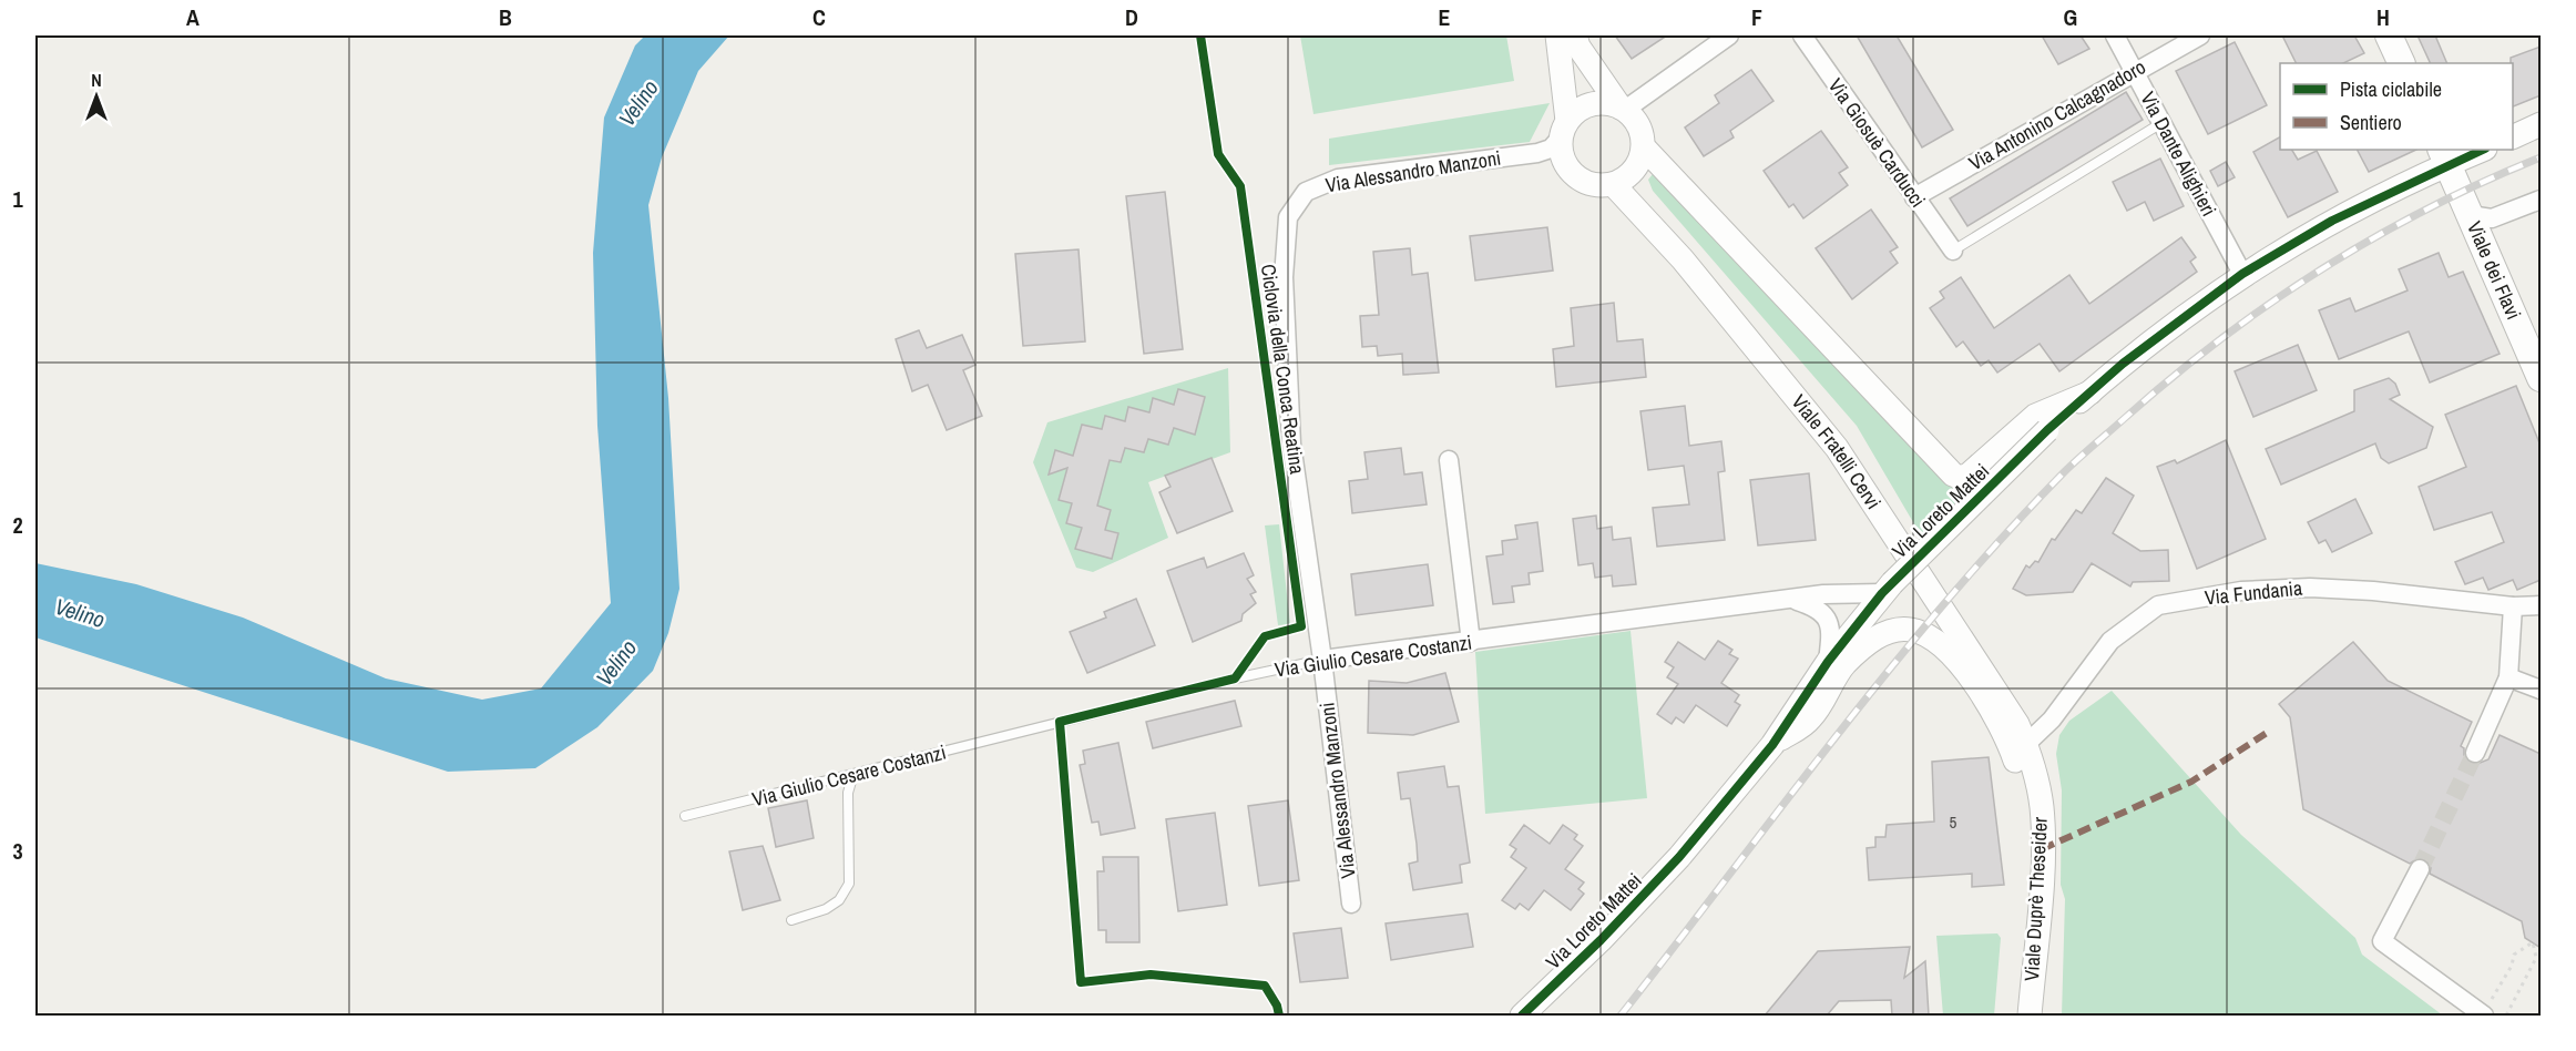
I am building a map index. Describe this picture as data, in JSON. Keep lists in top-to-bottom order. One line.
{"streets":{"main road":["Viale dei Flavi"],"street":["Via Antonino Calcagnadoro","Via Giosuè Carducci","Via Dante Alighieri","Via Alessandro Manzoni","Viale Fratelli Cervi","Via Loreto Mattei","Via Fundania","Via Giulio Cesare Costanzi","Viale Duprè Theseider"],"cycle path":["Ciclovia della Conca Reatina"]},"crossings":[["Via Antonino Calcagnadoro","Via Giosuè Carducci"],["Via Antonino Calcagnadoro","Via Dante Alighieri"],["Via Dante Alighieri","Via Loreto Mattei"],["Via Alessandro Manzoni","Viale Fratelli Cervi"],["Via Alessandro Manzoni","Via Giulio Cesare Costanzi"],["Viale dei Flavi","Via Loreto Mattei"],["Viale Fratelli Cervi","Via Fundania"],["Viale Fratelli Cervi","Viale Duprè Theseider"],["Via Loreto Mattei","Via Giulio Cesare Costanzi"],["Via Fundania","Viale Duprè Theseider"]],"water":["Velino"],"house_numbers":["5"],"legend":["Pista ciclabile","Sentiero"],"north":"top","grid":{"columns":["A","B","C","D","E","F","G","H"],"rows":["1","2","3"]}}
